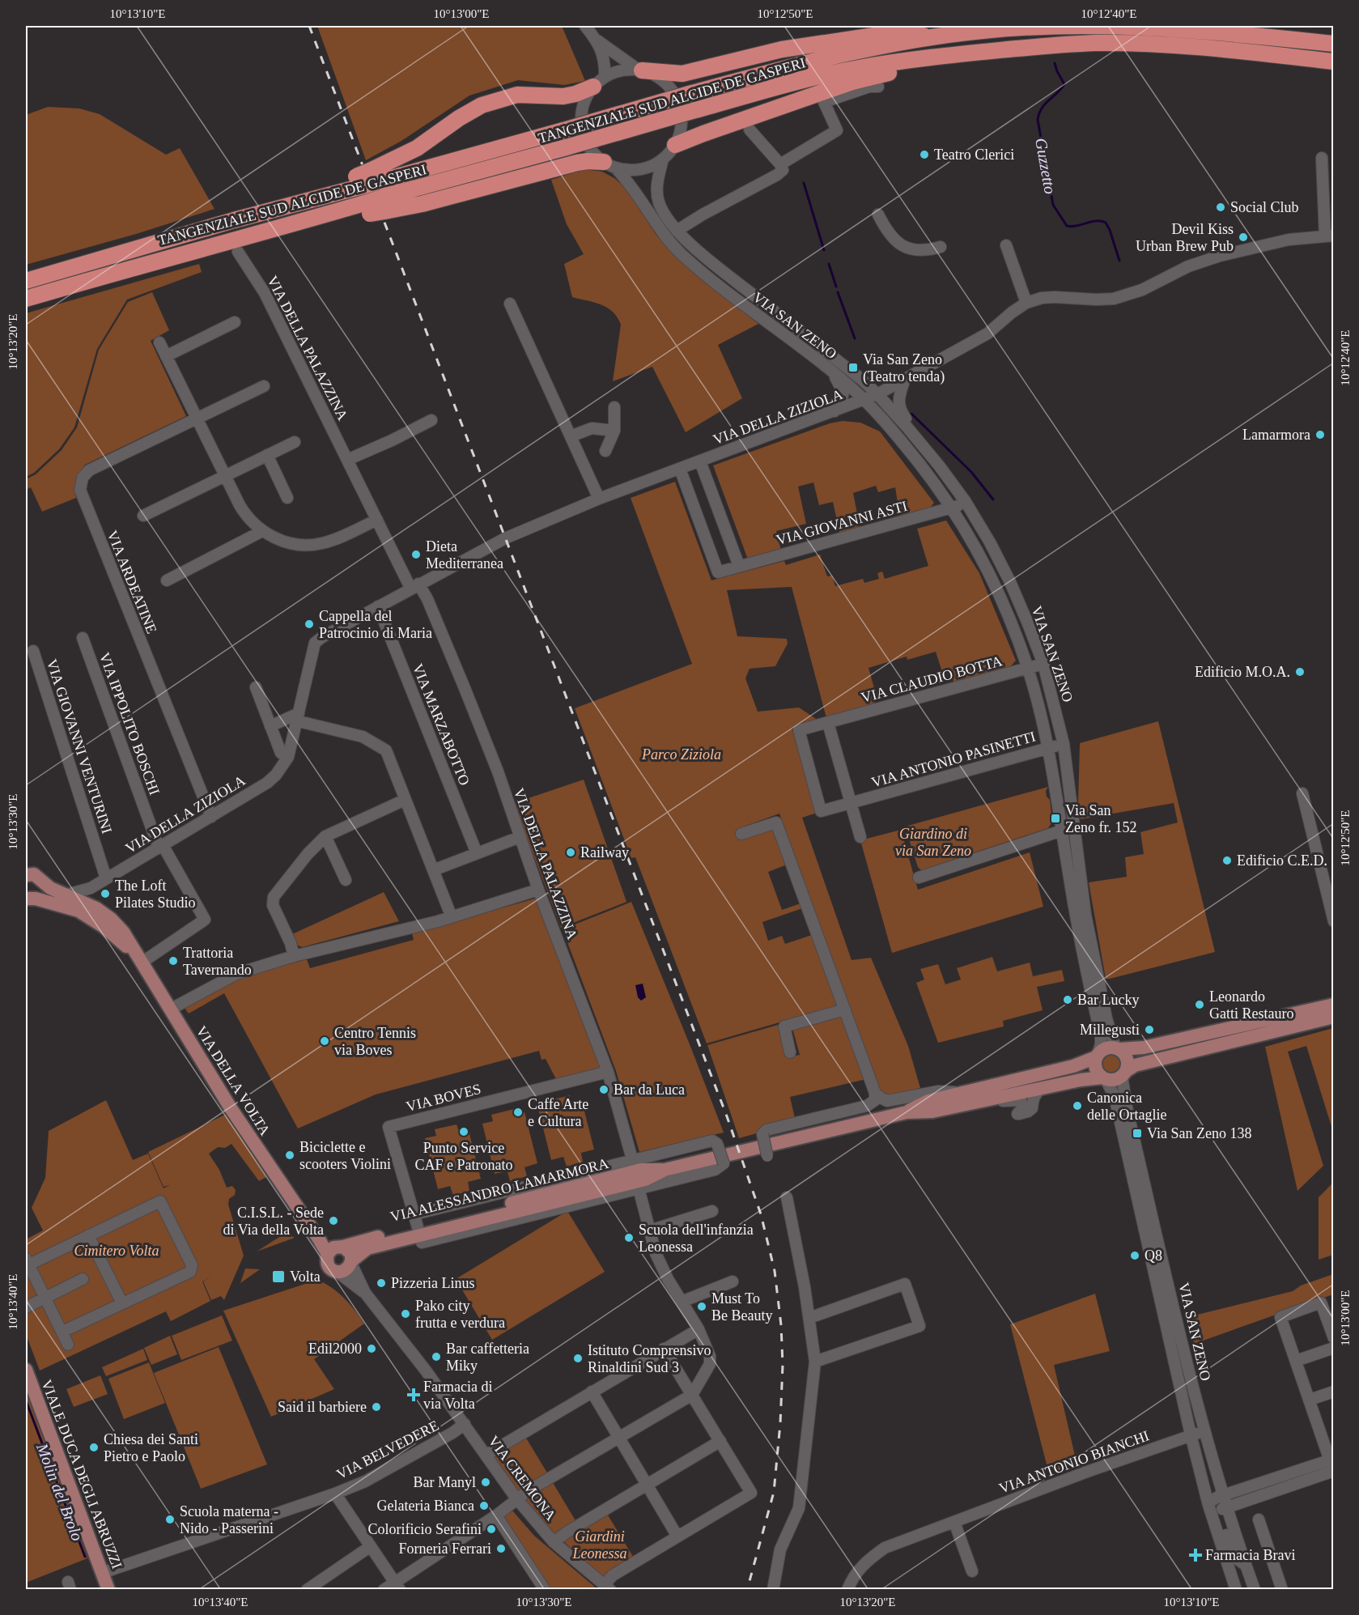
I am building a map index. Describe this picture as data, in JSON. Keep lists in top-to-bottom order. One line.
{"streets":{"highway":["TANGENZIALE SUD ALCIDE DE GASPERI"],"main road":["VIA DELLA VOLTA","VIA ALESSANDRO LAMARMORA","VIALE DUCA DEGLI ABRUZZI"],"street":["VIA SAN ZENO","VIA DELLA PALAZZINA","VIA DELLA ZIZIOLA","VIA GIOVANNI ASTI","VIA ARDEATINE","VIA CLAUDIO BOTTA","VIA IPPOLITO BOSCHI","VIA MARZABOTTO","VIA GIOVANNI VENTURINI","VIA ANTONIO PASINETTI","VIA BOVES","VIA BELVEDERE","VIA ANTONIO BIANCHI","VIA CREMONA"]},"crossings":[["TANGENZIALE SUD ALCIDE DE GASPERI","VIA DELLA PALAZZINA"],["VIA SAN ZENO","VIA DELLA ZIZIOLA"],["VIA SAN ZENO","VIA GIOVANNI ASTI"],["VIA SAN ZENO","VIA CLAUDIO BOTTA"],["VIA SAN ZENO","VIA ANTONIO PASINETTI"],["VIA SAN ZENO","VIA ALESSANDRO LAMARMORA"],["VIA SAN ZENO","VIA ANTONIO BIANCHI"],["VIA DELLA PALAZZINA","VIA DELLA ZIZIOLA"],["VIA DELLA PALAZZINA","VIA BOVES"],["VIA DELLA PALAZZINA","VIA ALESSANDRO LAMARMORA"],["VIA DELLA ZIZIOLA","VIA GIOVANNI ASTI"],["VIA DELLA ZIZIOLA","VIA ARDEATINE"],["VIA DELLA ZIZIOLA","VIA IPPOLITO BOSCHI"],["VIA DELLA ZIZIOLA","VIA MARZABOTTO"],["VIA DELLA ZIZIOLA","VIA GIOVANNI VENTURINI"],["VIA CLAUDIO BOTTA","VIA ANTONIO PASINETTI"],["VIA IPPOLITO BOSCHI","VIA DELLA VOLTA"],["VIA DELLA VOLTA","VIA ALESSANDRO LAMARMORA"],["VIA DELLA VOLTA","VIA CREMONA"],["VIA BOVES","VIA ALESSANDRO LAMARMORA"],["VIA BELVEDERE","VIALE DUCA DEGLI ABRUZZI"],["VIA BELVEDERE","VIA CREMONA"]],"water":["Guzzetto","Molin del Brolo"],"parks":["Parco Ziziola","Giardino di via San Zeno","Cimitero Volta","Giardini Leonessa"],"places":{"other":["Teatro Clerici","Social Club","Devil Kiss Urban Brew Pub","Lamarmora","Dieta Mediterranea","Cappella del Patrocinio di Maria","Edificio M.O.A.","Railway","Edificio C.E.D.","The Loft Pilates Studio","Trattoria Tavernando","Bar Lucky","Leonardo Gatti Restauro","Millegusti","Centro Tennis via Boves","Bar da Luca","Canonica delle Ortaglie","Caffe Arte e Cultura","Punto Service CAF e Patronato","Biciclette e scooters Violini","C.I.S.L. - Sede di Via della Volta","Scuola dell'infanzia Leonessa","Q8","Pizzeria Linus","Must To Be Beauty","Pako city frutta e verdura","Edil2000","Bar caffetteria Miky","Istituto Comprensivo Rinaldini Sud 3","Said il barbiere","Chiesa dei Santi Pietro e Paolo","Bar Manyl","Gelateria Bianca","Scuola materna - Nido - Passerini","Colorificio Serafini","Forneria Ferrari"],"transit":["Via San Zeno (Teatro tenda)","Via San Zeno fr. 152","Via San Zeno 138","Volta"],"health":["Farmacia di via Volta","Farmacia Bravi"]},"coordinates":["10°13'10\"E","10°13'00\"E","10°12'50\"E","10°12'40\"E","10°13'20\"E","10°13'30\"E","10°13'40\"E"]}
